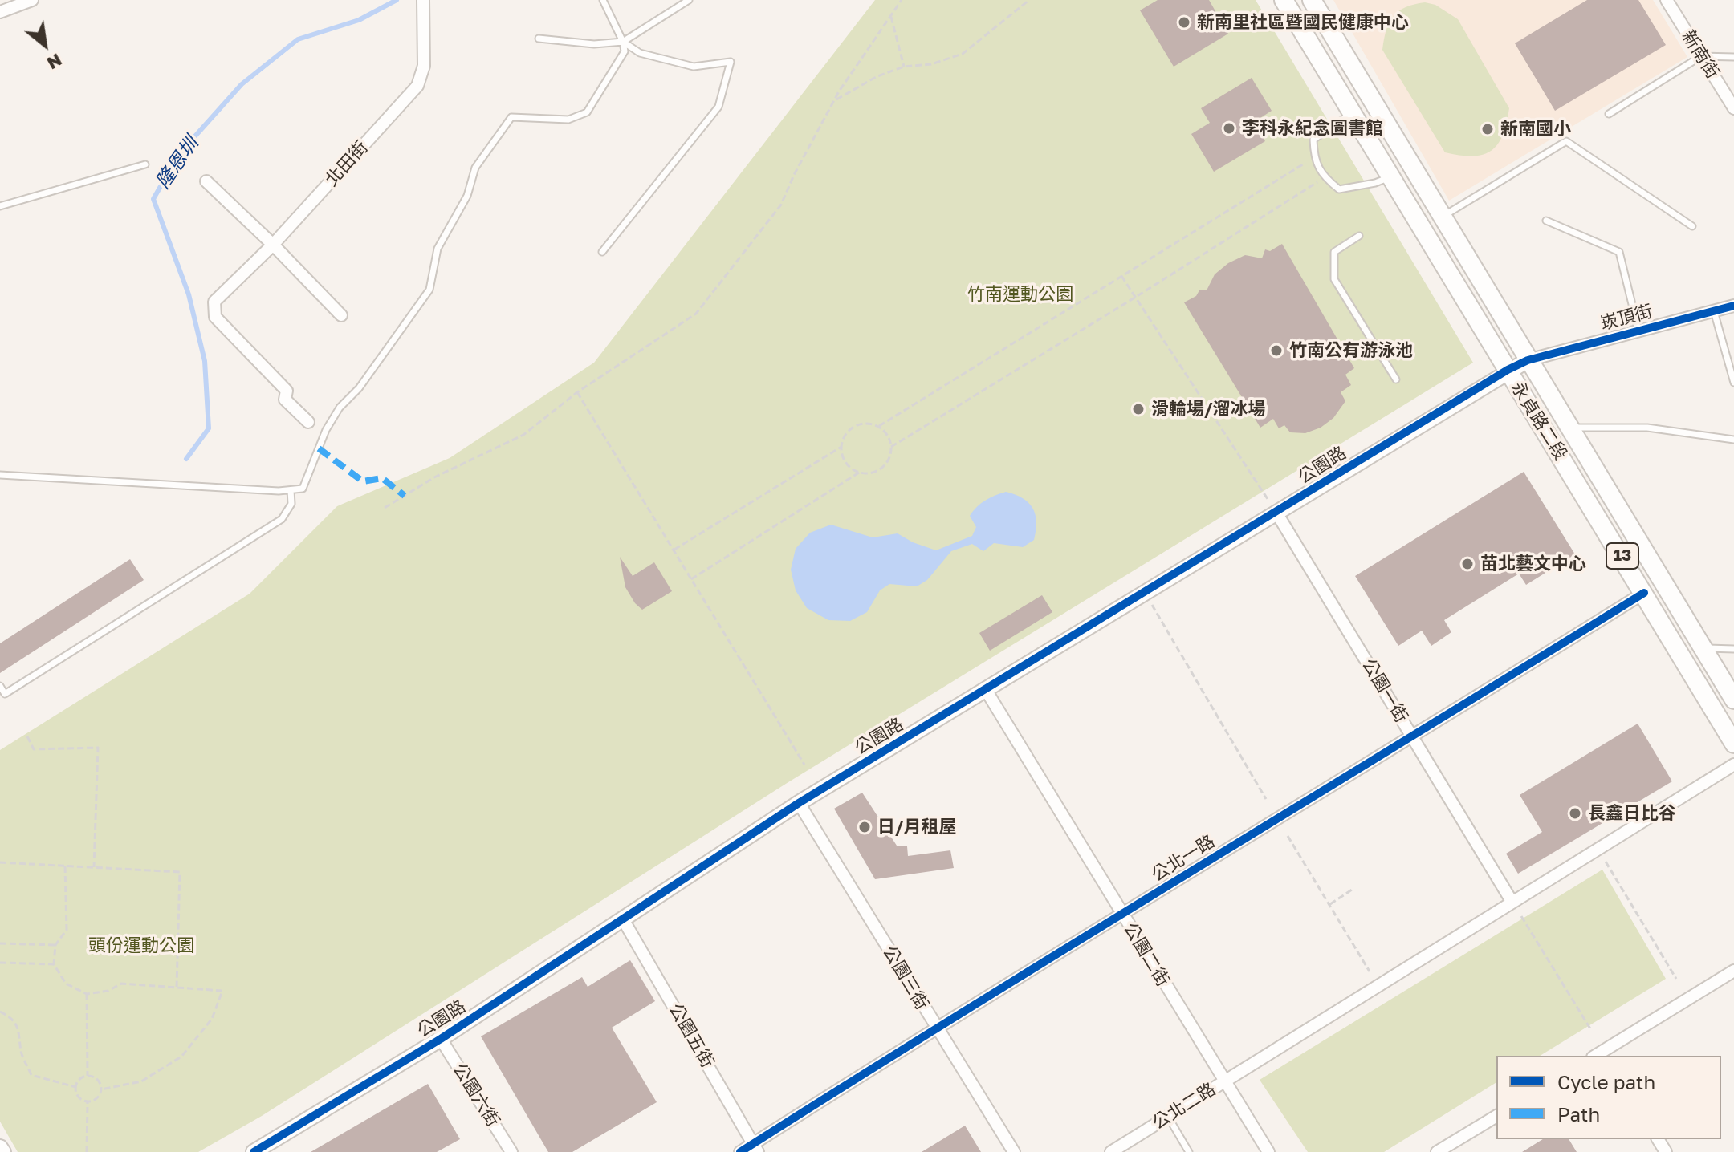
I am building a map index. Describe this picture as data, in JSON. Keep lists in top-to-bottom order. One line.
{"streets":{"main road":["永貞路二段","13"],"street":["新南街","北田街","崁頂街","公園路","公園一街","公北一路","公園二街","公園三街","公園五街","公園六街","公北二路"]},"crossings":[["崁頂街","永貞路二段"],["崁頂街","公園路"],["永貞路二段","公園路"],["永貞路二段","公北一路"],["公園路","公園一街"],["公園路","公園二街"],["公園路","公園三街"],["公園路","公園五街"],["公園路","公園六街"],["公園一街","公北一路"],["公園一街","公北二路"],["公北一路","公園二街"],["公北一路","公園三街"],["公北一路","公園五街"],["公園二街","公北二路"]],"water":["隆恩圳"],"parks":["竹南運動公園","頭份運動公園"],"places":["新南里社區暨國民健康中心","李科永紀念圖書館","新南國小","竹南公有游泳池","滑輪場/溜冰場","苗北藝文中心","長鑫日比谷","日/月租屋"],"legend":["Cycle path","Path"],"north":"bottom right"}
